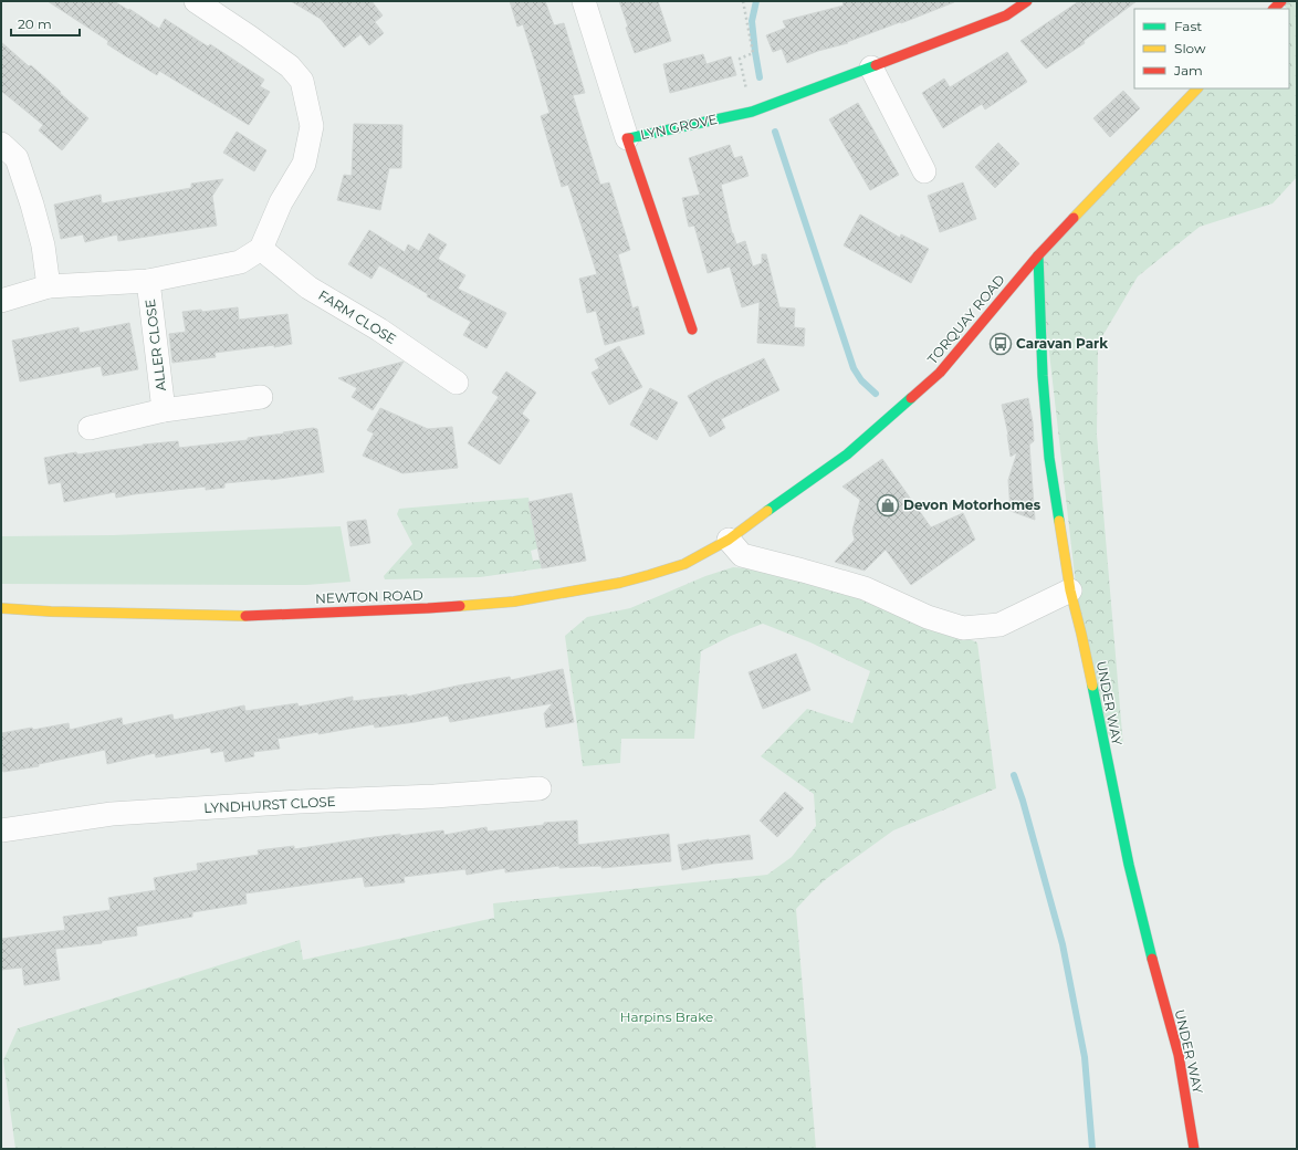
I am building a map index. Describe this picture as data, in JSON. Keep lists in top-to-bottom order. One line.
{"streets":{"street":["LYN GROVE","FARM CLOSE","TORQUAY ROAD","ALLER CLOSE","NEWTON ROAD","UNDER WAY","LYNDHURST CLOSE"]},"crossings":[["TORQUAY ROAD","NEWTON ROAD"],["TORQUAY ROAD","UNDER WAY"]],"parks":["Harpins Brake"],"places":{"bus stop":["Caravan Park"],"shop":["Devon Motorhomes"]},"legend":["Fast","Slow","Jam"],"scale_bar":"20 m"}
